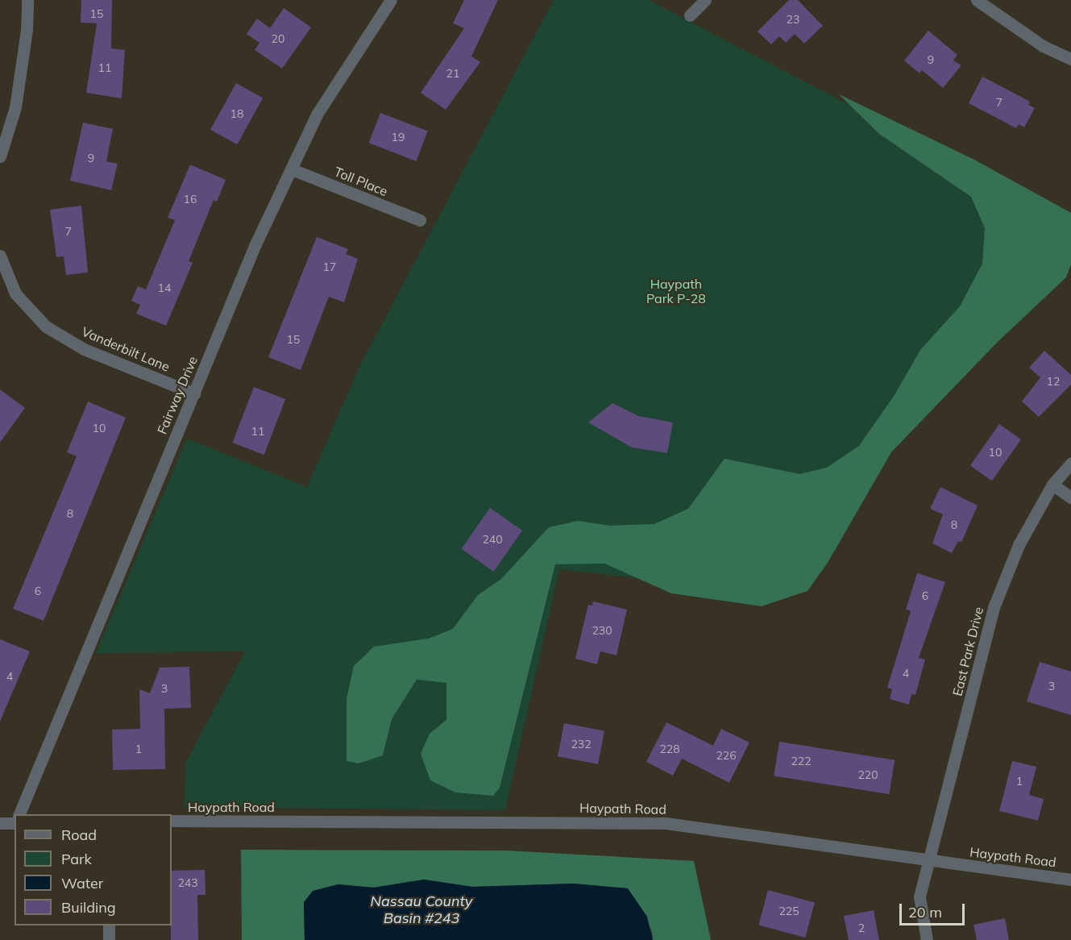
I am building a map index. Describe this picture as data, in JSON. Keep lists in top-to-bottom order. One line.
{"streets":{"street":["Toll Place","Vanderbilt Lane","Fairway Drive","East Park Drive","Haypath Road"]},"crossings":[["Toll Place","Fairway Drive"],["Vanderbilt Lane","Fairway Drive"],["East Park Drive","Haypath Road"]],"water":["Nassau County Basin #243"],"parks":["Haypath Park P-28"],"house_numbers":["15","23","20","9","11","21","7","18","19","9","16","7","17","14","15","12","10","11","10","8","8","240","6","6","230","4","4","3","3","232","1","228","226","222","220","1","243","225","2"],"legend":["Road","Park","Water","Building"],"scale_bar":"20 m"}
